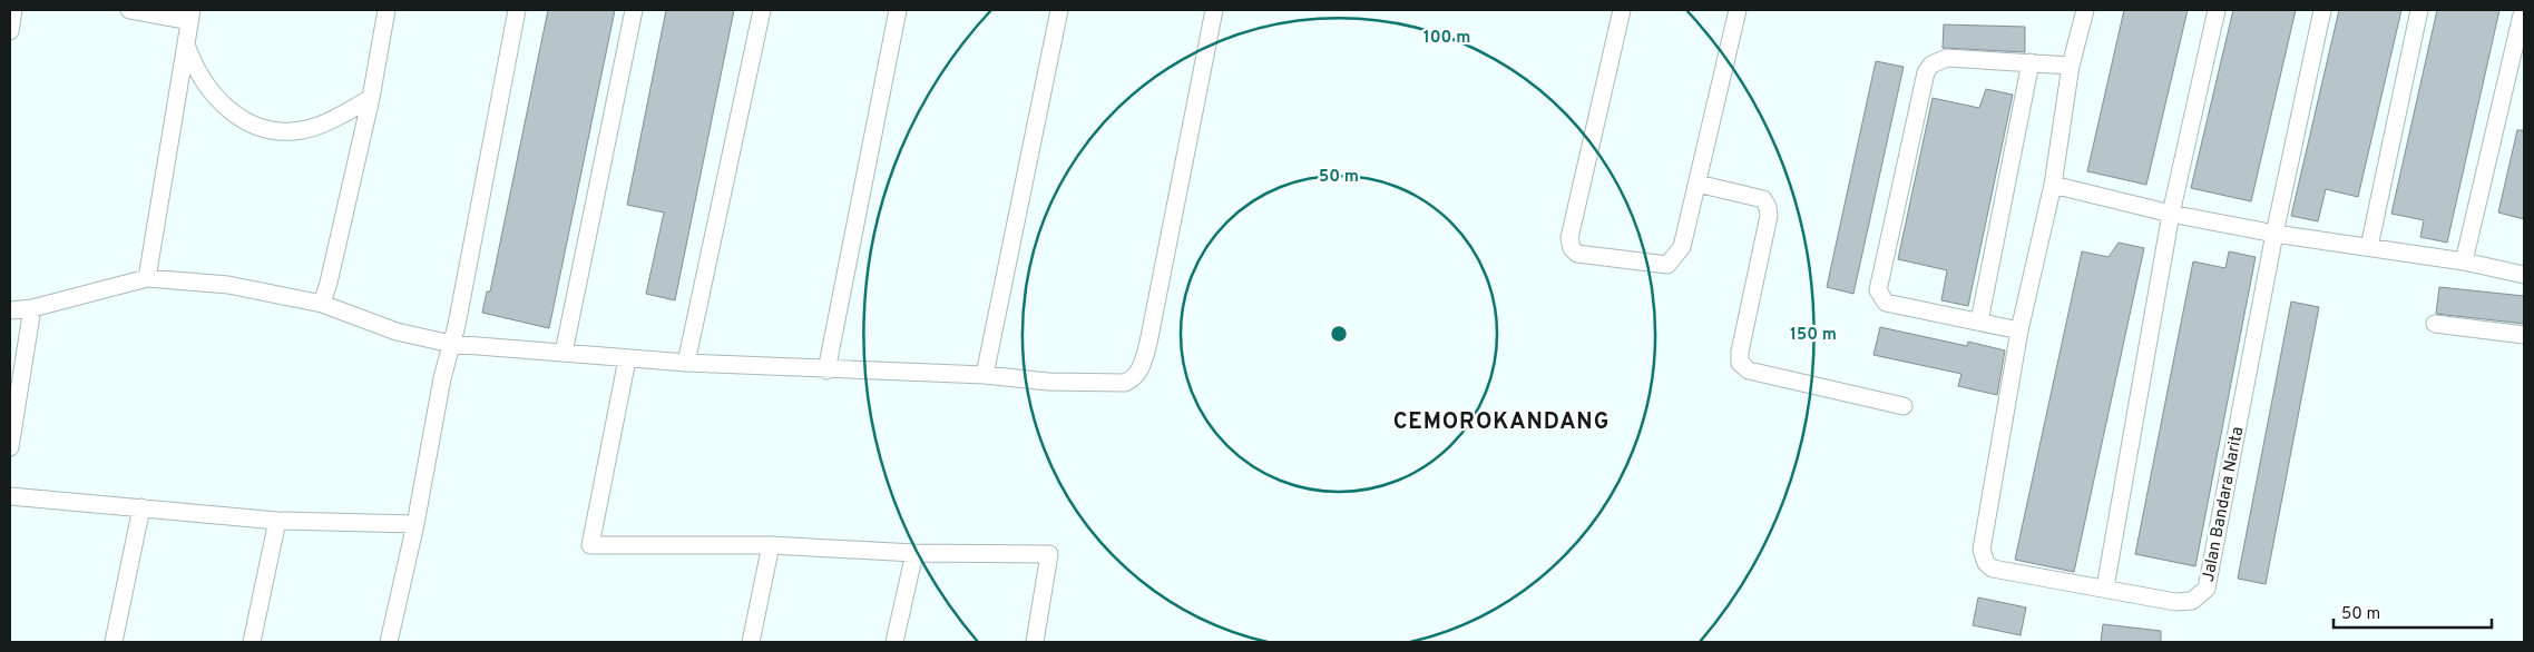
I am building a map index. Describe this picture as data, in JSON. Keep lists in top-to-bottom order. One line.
{"streets":{"street":["Jalan Bandara Narita"]},"districts":["CEMOROKANDANG"],"scale_bar":"50 m","rings":["100 m","50 m","150 m"]}
